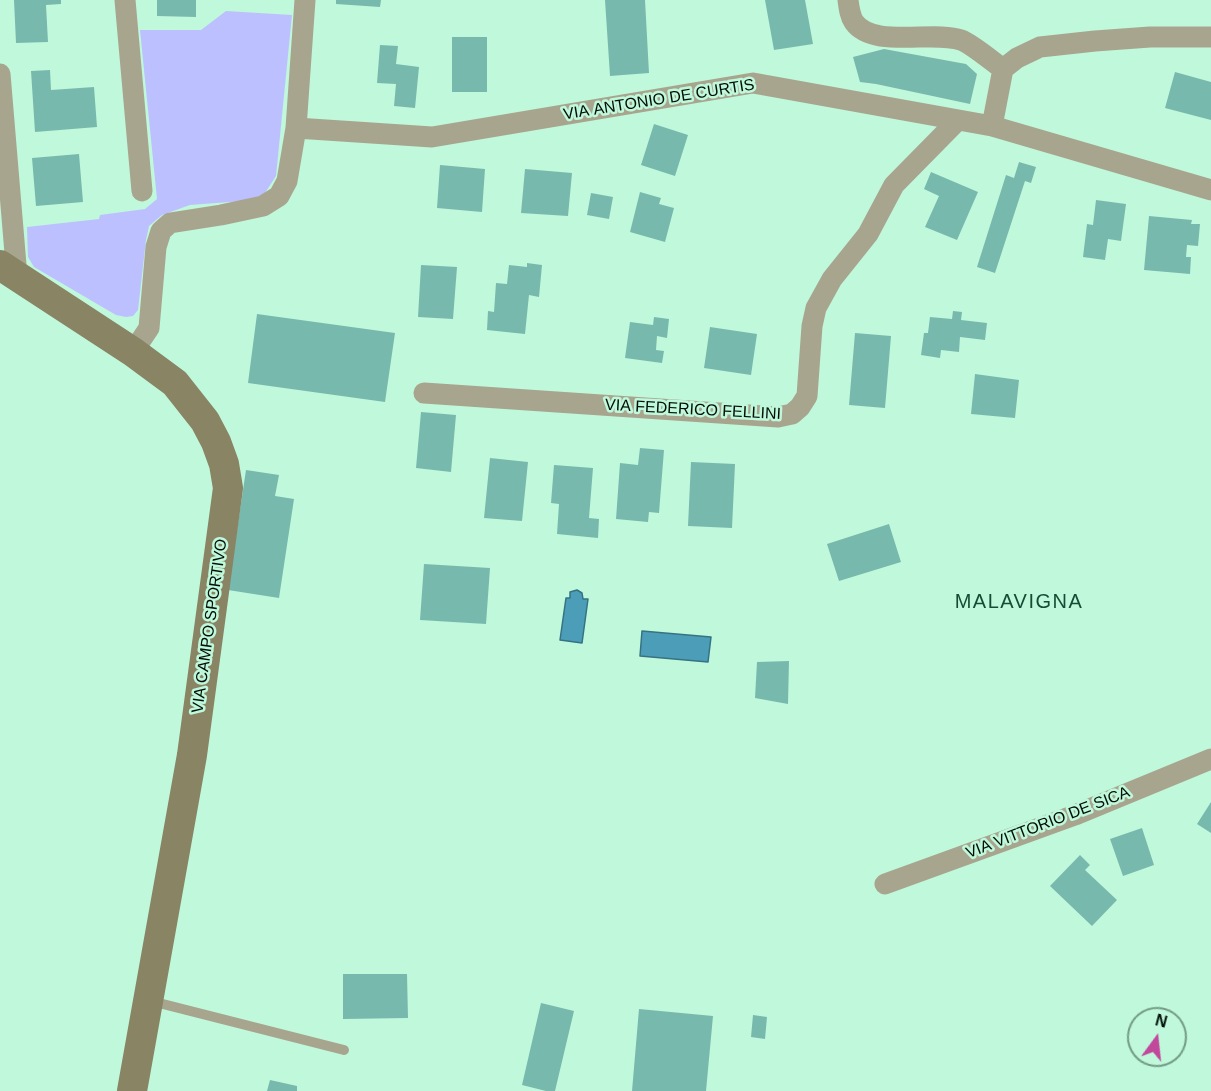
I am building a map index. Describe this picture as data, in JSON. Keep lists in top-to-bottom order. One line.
{"streets":{"street":["VIA ANTONIO DE CURTIS","VIA FEDERICO FELLINI","VIA CAMPO SPORTIVO","VIA VITTORIO DE SICA"]},"crossings":[["VIA ANTONIO DE CURTIS","VIA FEDERICO FELLINI"]],"districts":["MALAVIGNA"],"north":"top"}
